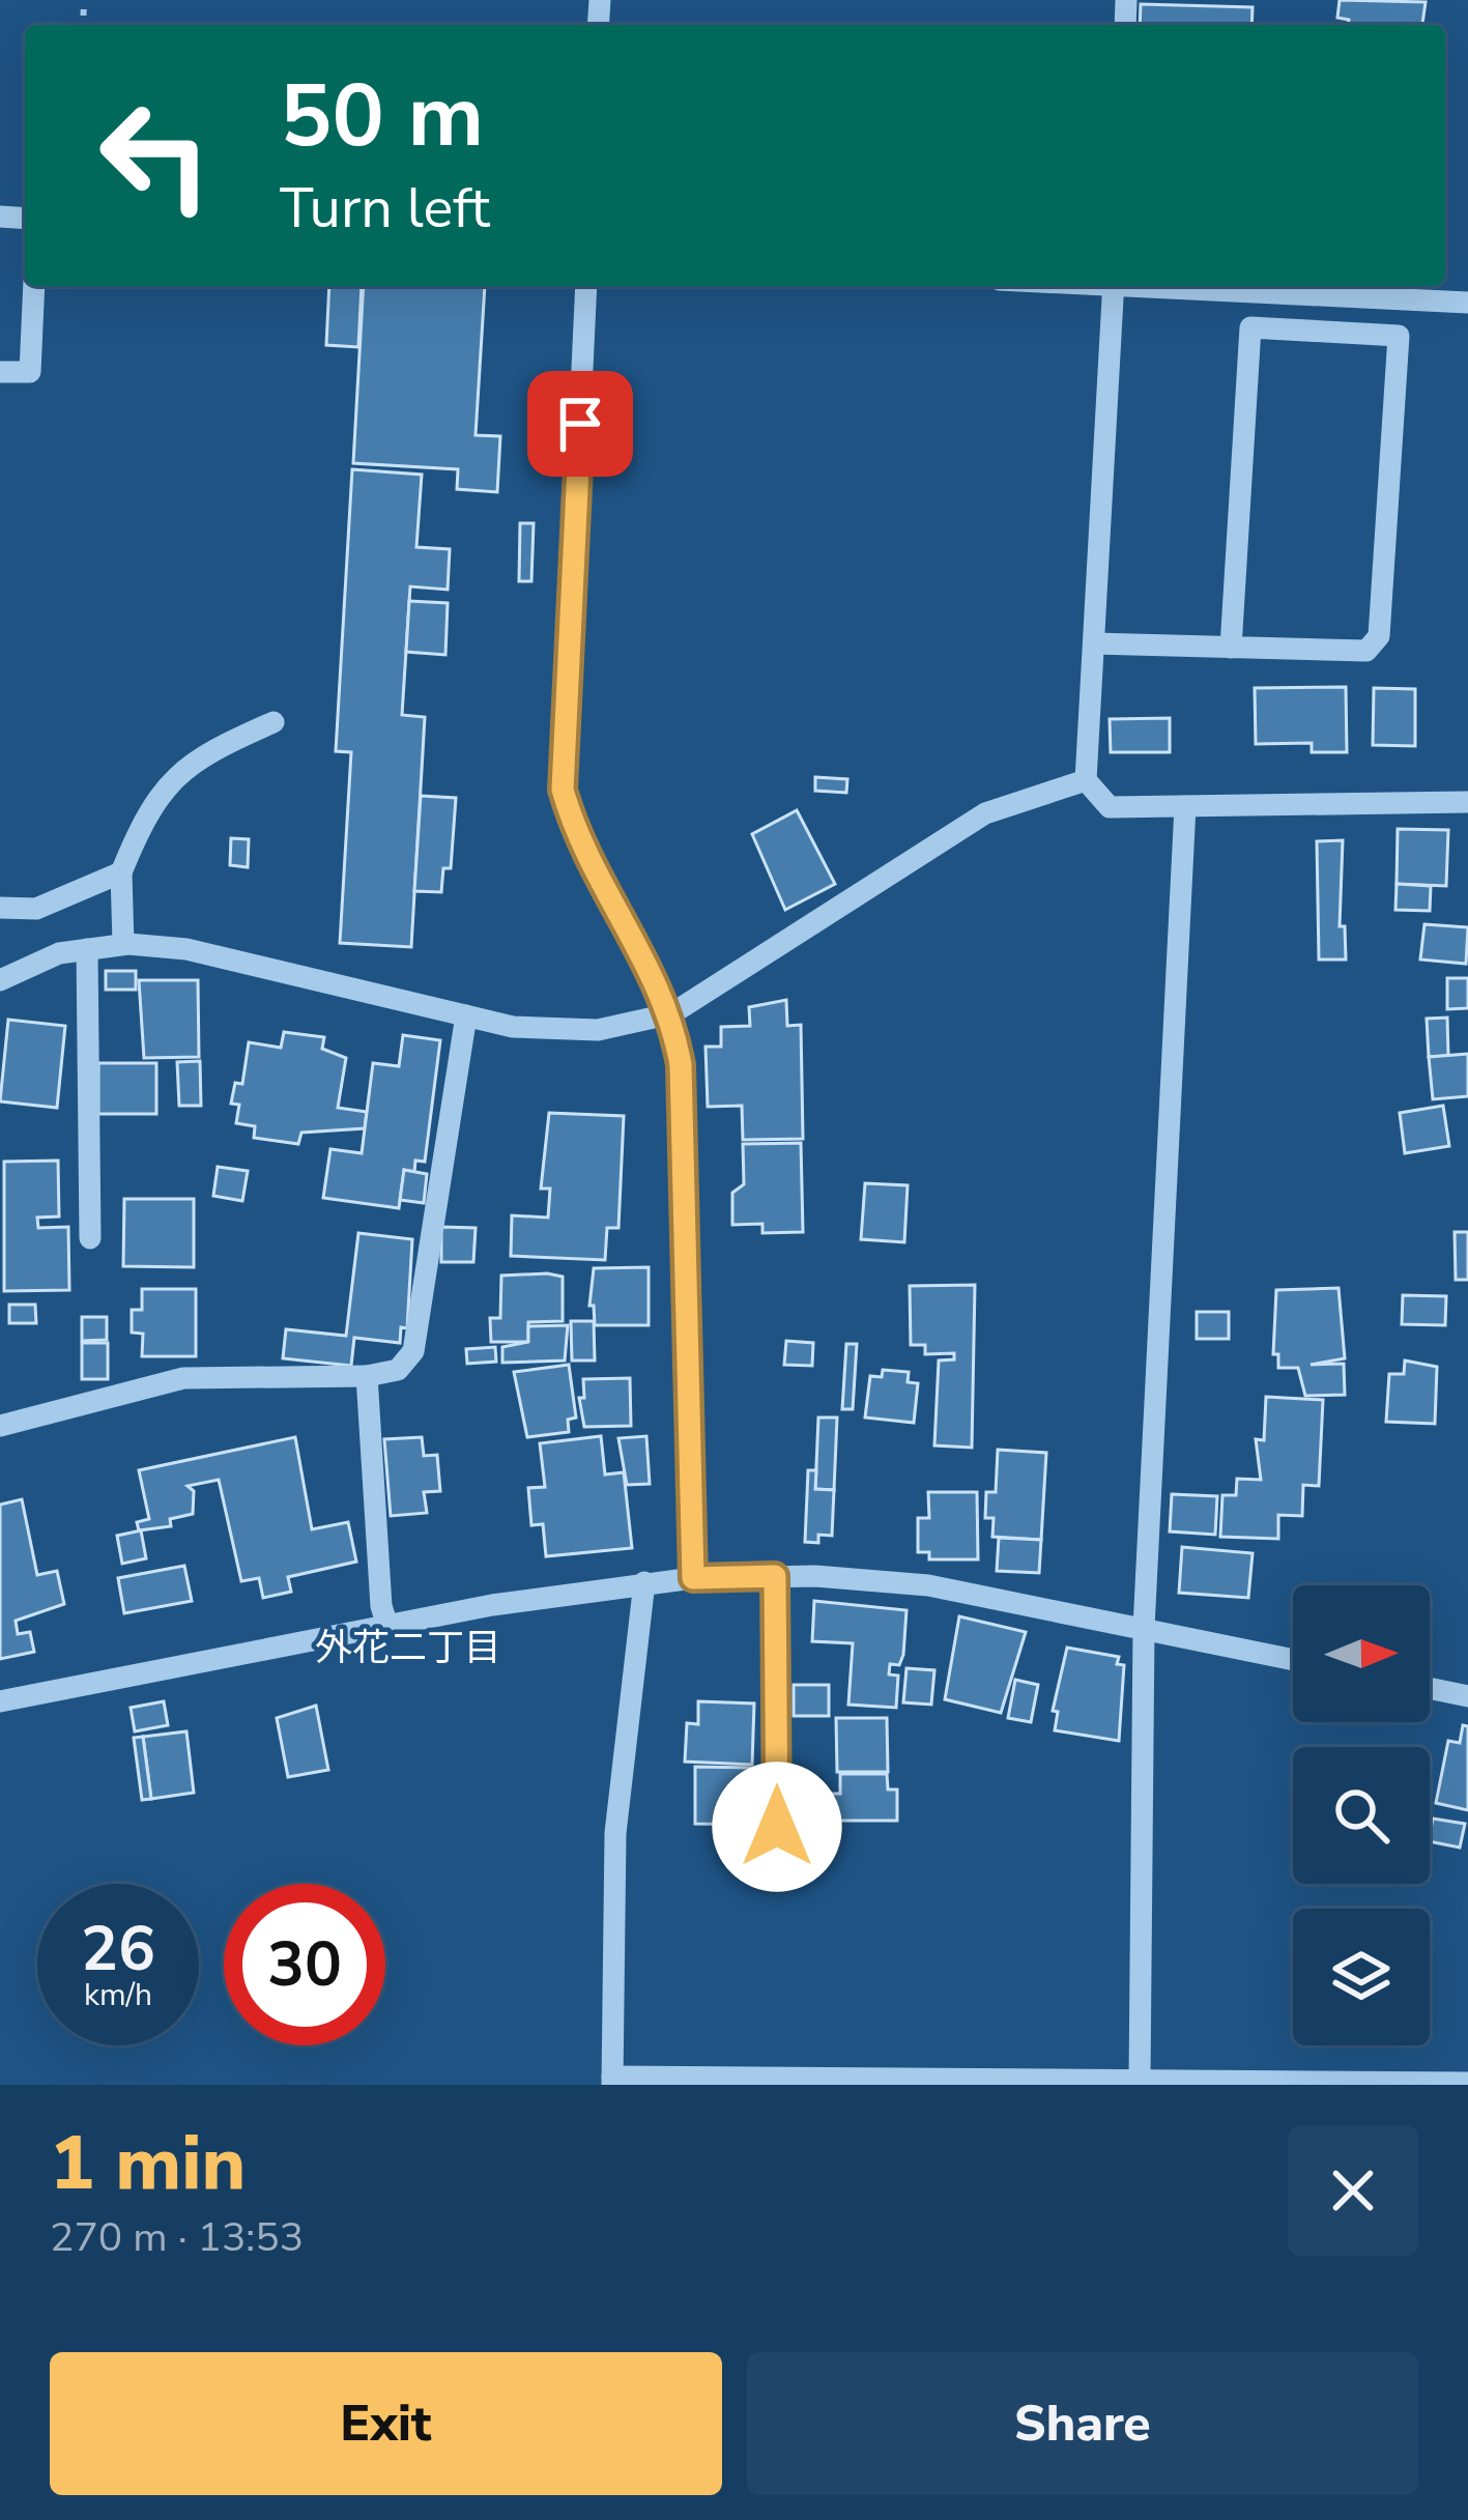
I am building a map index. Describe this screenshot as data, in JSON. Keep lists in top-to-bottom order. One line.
{"districts":["外花二丁目"],"north":"right","page":{"turn":["50 m","Turn left"],"speed":"26 km/h","limit":"30","heading":["1 min","270 m · 13:53"],"buttons":["Exit","Share"]}}
